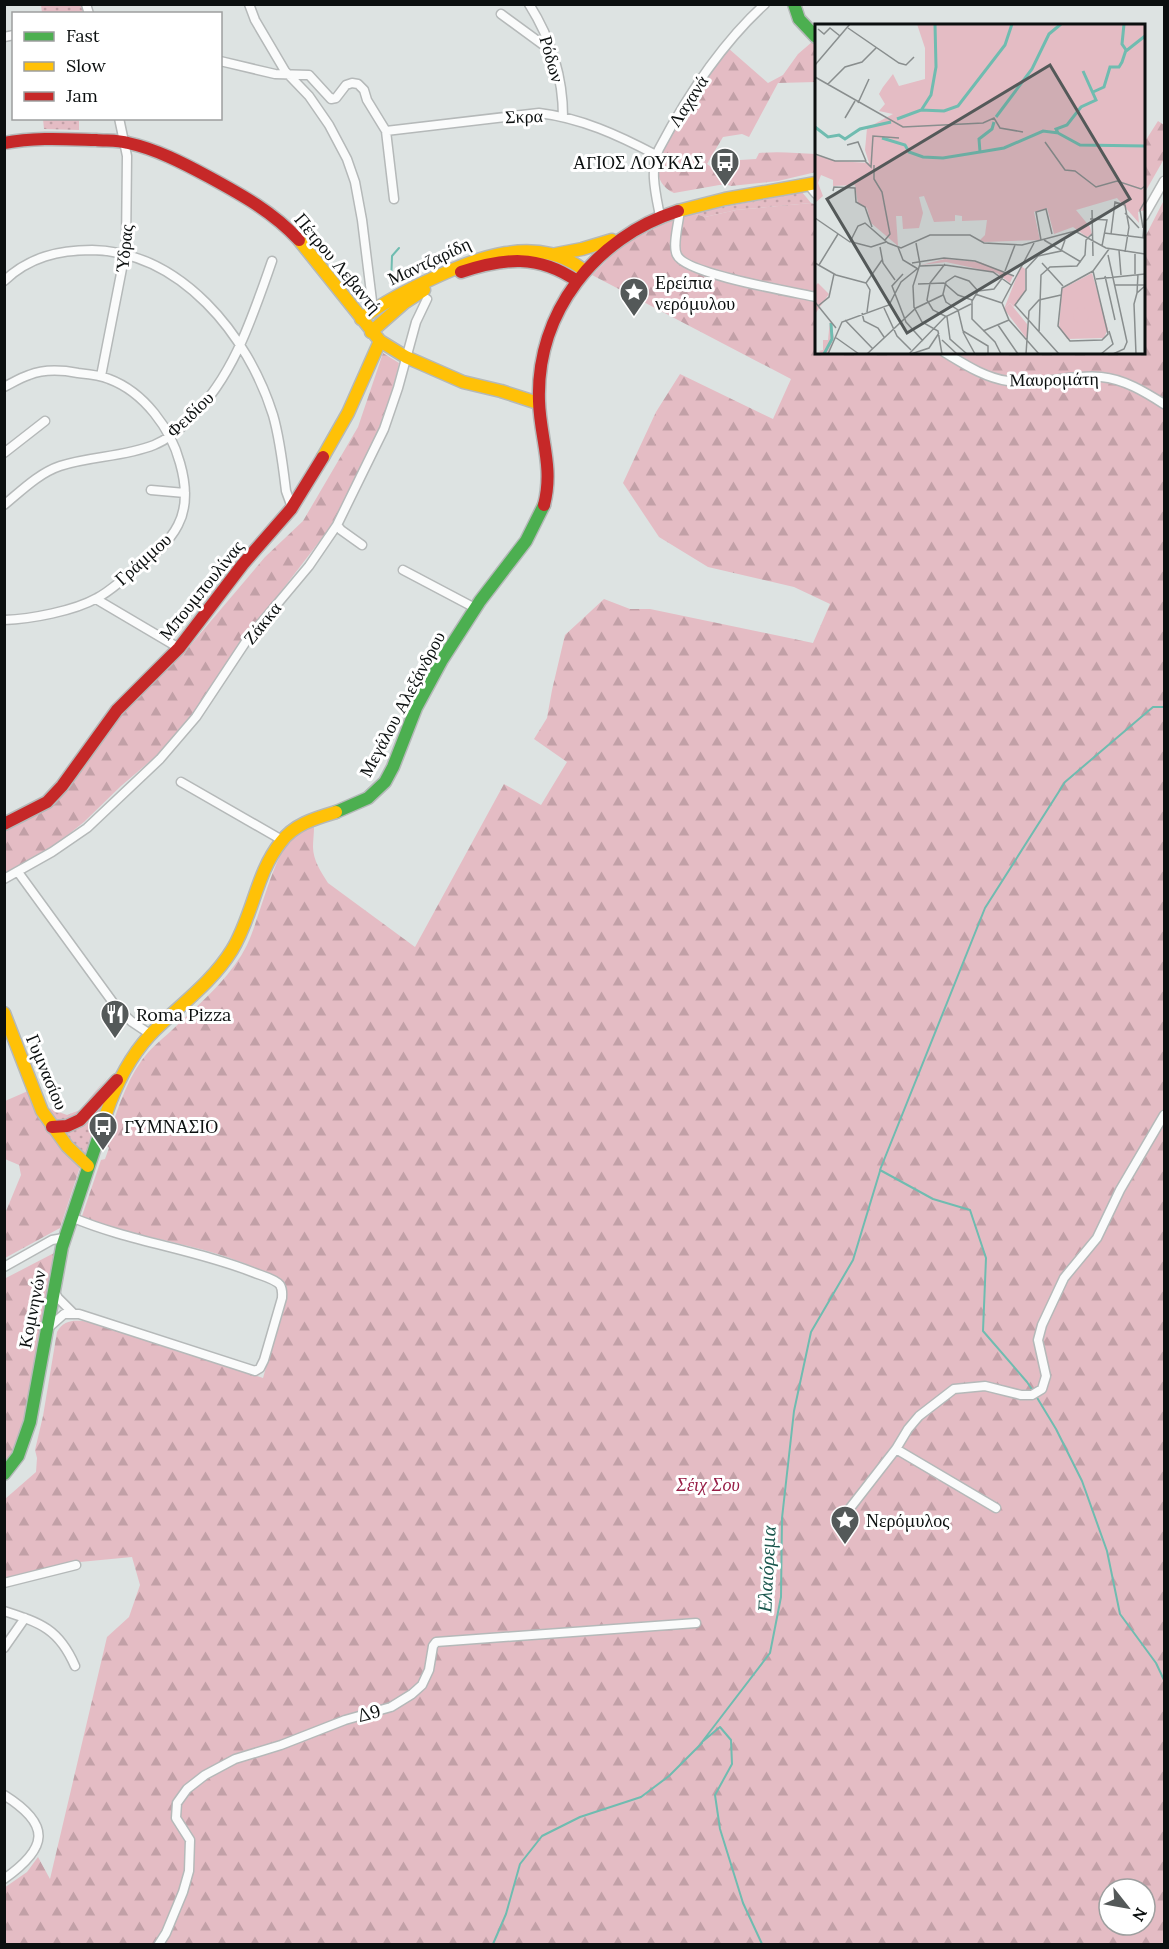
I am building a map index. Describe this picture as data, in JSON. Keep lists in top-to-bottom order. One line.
{"streets":{"main road":["Μαντζαρίδη","Πέτρου Λεβαντή","Μπουμπουλίνας","Μεγάλου Αλεξάνδρου","Γυμνασίου","Κομνηνών"],"street":["Ρόδων","Λαχανά","Σκρα","Ύδρας","Μαυρομάτη","Φειδίου","Γράμμου","Ζάκκα","Δ9"]},"crossings":[["Ρόδων","Σκρα"],["Λαχανά","Σκρα"],["Λαχανά","Μεγάλου Αλεξάνδρου"],["Ύδρας","Πέτρου Λεβαντή"],["Ύδρας","Γράμμου"],["Μαντζαρίδη","Πέτρου Λεβαντή"],["Μαντζαρίδη","Μπουμπουλίνας"],["Μαντζαρίδη","Μεγάλου Αλεξάνδρου"],["Πέτρου Λεβαντή","Μπουμπουλίνας"],["Πέτρου Λεβαντή","Ζάκκα"],["Πέτρου Λεβαντή","Μεγάλου Αλεξάνδρου"],["Φειδίου","Γράμμου"],["Μεγάλου Αλεξάνδρου","Γυμνασίου"],["Μεγάλου Αλεξάνδρου","Κομνηνών"]],"water":["Ελαιόρεμα"],"parks":["Σέιχ Σου"],"places":{"bus stop":["ΑΓΙΟΣ ΛΟΥΚΑΣ","ΓΥΜΝΑΣΙΟ"],"place":["Ερείπια νερόμυλου","Νερόμυλος"],"restaurant":["Roma Pizza"]},"legend":["Fast","Slow","Jam"],"north":"bottom right"}
